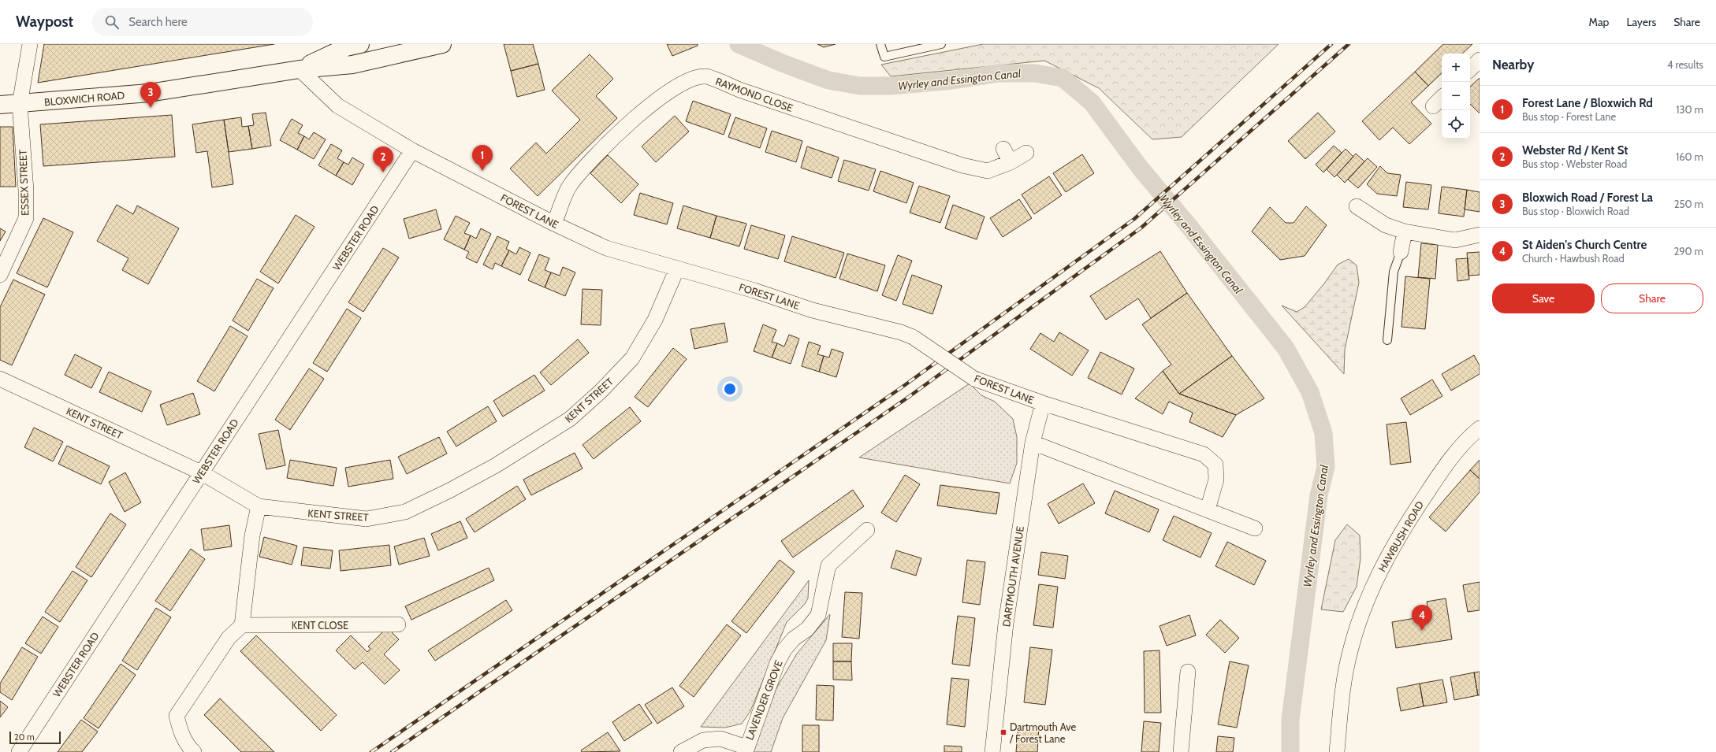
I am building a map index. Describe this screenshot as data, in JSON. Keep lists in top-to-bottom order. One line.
{"streets":{"main road":["BLOXWICH ROAD"],"street":["RAYMOND CLOSE","ESSEX STREET","FOREST LANE","WEBSTER ROAD","KENT STREET","HAWBUSH ROAD","DARTMOUTH AVENUE","KENT CLOSE","LAVENDER GROVE"]},"crossings":[["RAYMOND CLOSE","FOREST LANE"],["BLOXWICH ROAD","ESSEX STREET"],["BLOXWICH ROAD","FOREST LANE"],["FOREST LANE","WEBSTER ROAD"],["FOREST LANE","KENT STREET"],["FOREST LANE","DARTMOUTH AVENUE"],["WEBSTER ROAD","KENT STREET"]],"water":["Wyrley and Essington Canal"],"places":{"transit":["Dartmouth Ave / Forest Lane"]},"scale_bar":"20 m","page":{"header":"Waypost","search":"Search here","nav":["Map","Layers","Share"],"heading":["Nearby","4 results"],"map_buttons":["+","−"],"pins":["3","1","2","4"],"list":[{"mark":"1","name":"Forest Lane / Bloxwich Rd","note":"Bus stop · Forest Lane","value":"130 m"},{"mark":"2","name":"Webster Rd / Kent St","note":"Bus stop · Webster Road","value":"160 m"},{"mark":"3","name":"Bloxwich Road / Forest La","note":"Bus stop · Bloxwich Road","value":"250 m"},{"mark":"4","name":"St Aiden's Church Centre","note":"Church · Hawbush Road","value":"290 m"}],"buttons":["Save","Share"],"scale":"20 m"}}
